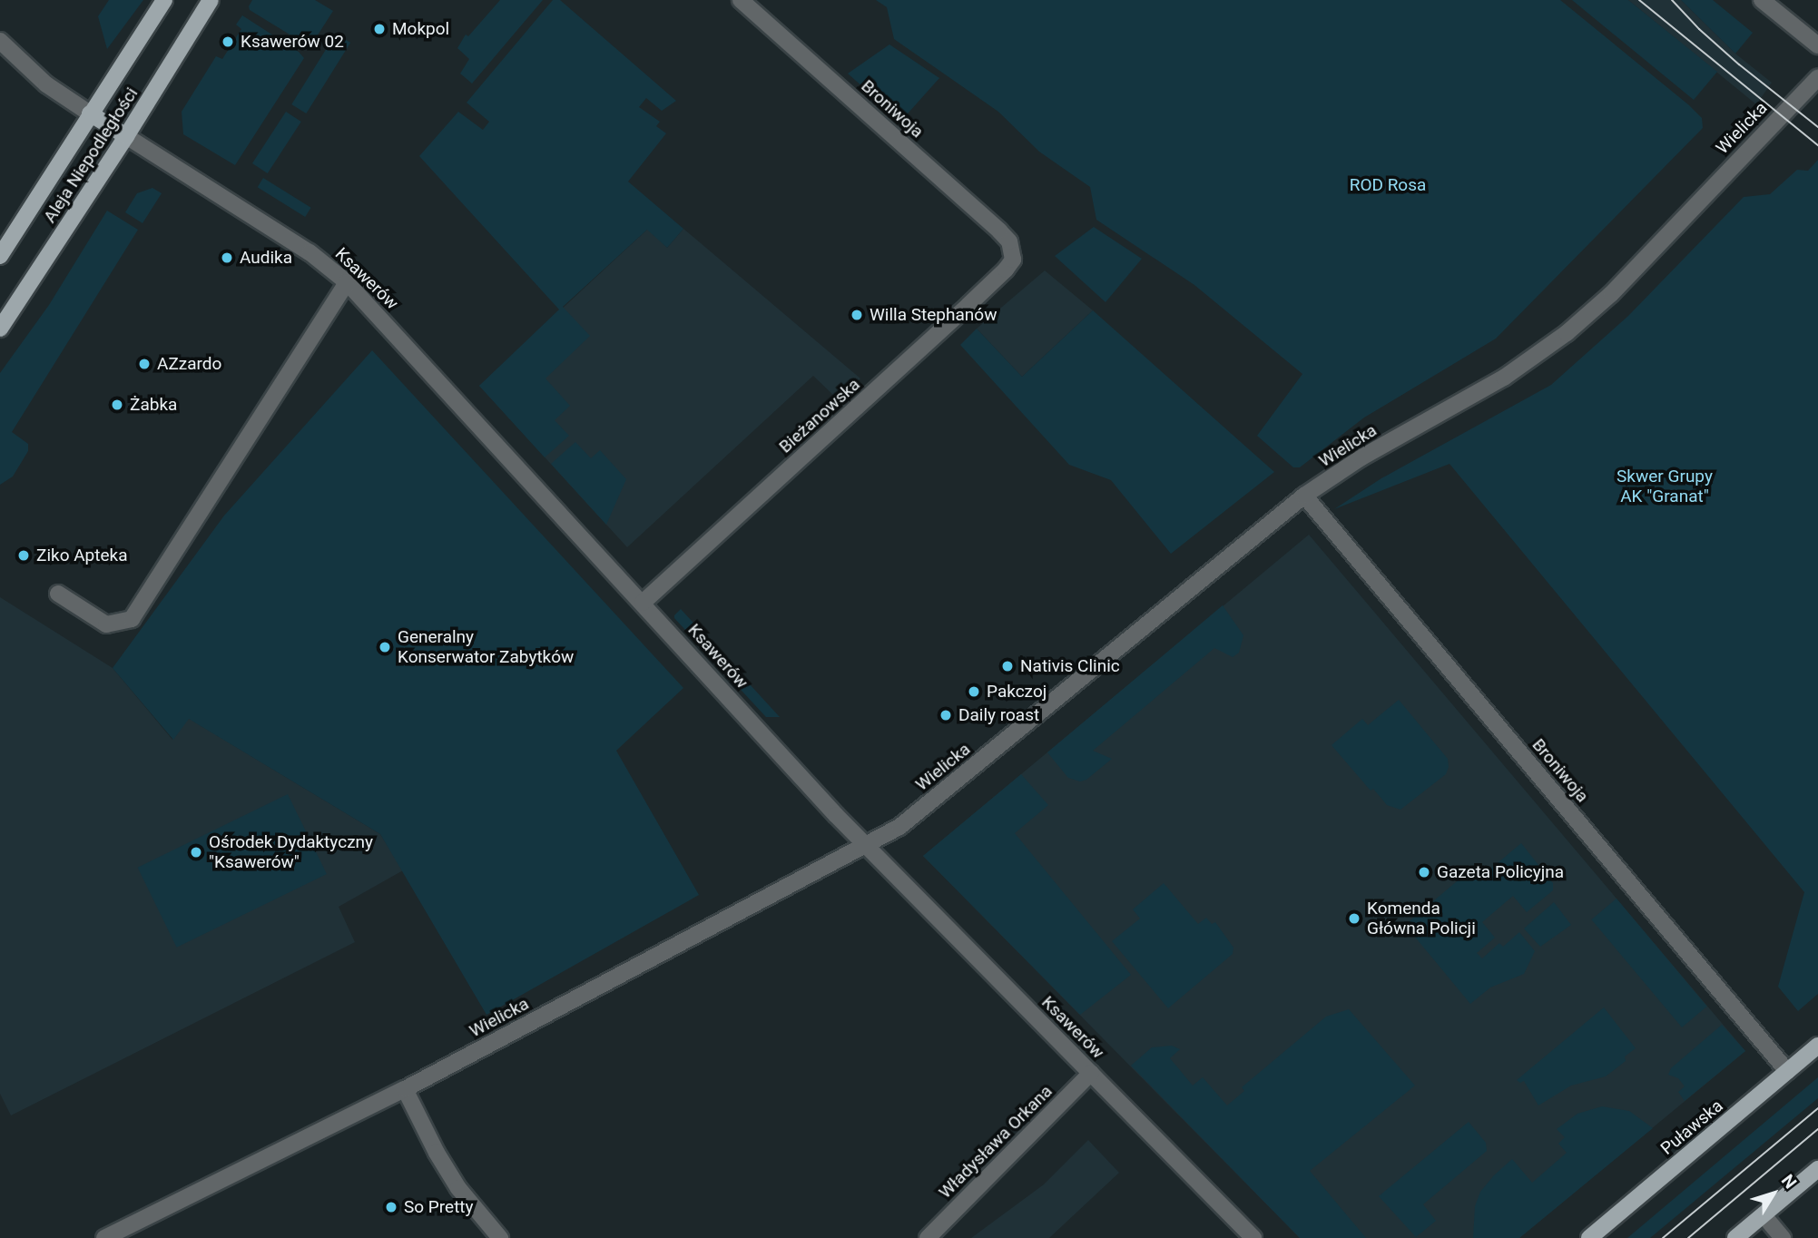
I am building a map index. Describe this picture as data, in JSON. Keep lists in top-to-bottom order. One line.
{"streets":{"main road":["Aleja Niepodległości","Puławska"],"street":["Broniwoja","Wielicka","Ksawerów","Bieżanowska","Władysława Orkana"]},"crossings":[["Broniwoja","Wielicka"],["Broniwoja","Bieżanowska"],["Broniwoja","Puławska"],["Wielicka","Ksawerów"],["Aleja Niepodległości","Ksawerów"],["Ksawerów","Bieżanowska"],["Ksawerów","Władysława Orkana"]],"parks":["ROD Rosa","Skwer Grupy AK \"Granat\""],"places":["Mokpol","Ksawerów 02","Audika","Willa Stephanów","AZzardo","Żabka","Ziko Apteka","Generalny Konserwator Zabytków","Nativis Clinic","Pakczoj","Daily roast","Ośrodek Dydaktyczny \"Ksawerów\"","Gazeta Policyjna","Komenda Główna Policji","So Pretty"],"north":"top right"}
